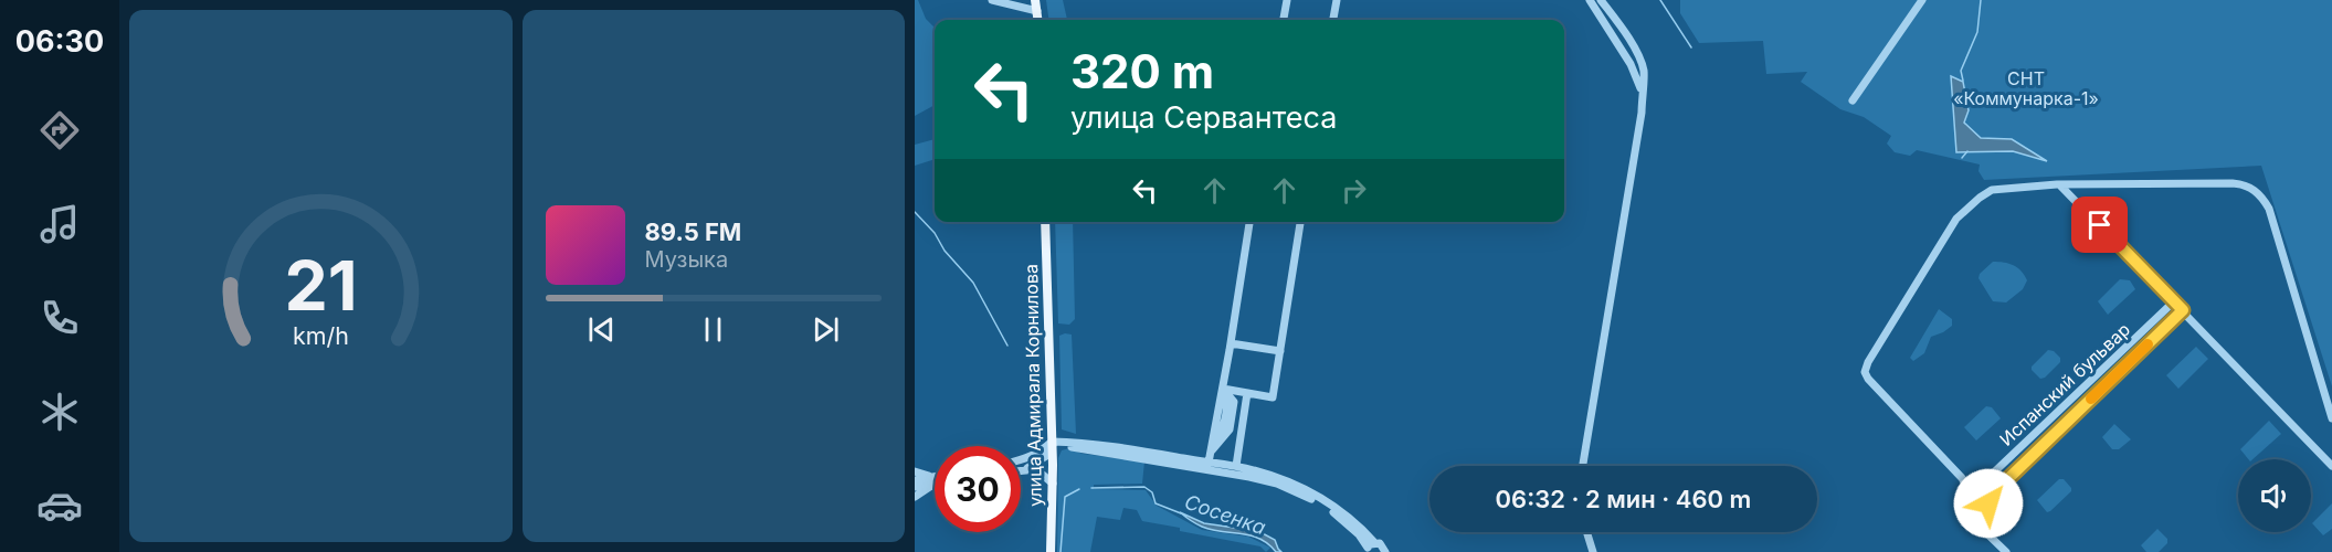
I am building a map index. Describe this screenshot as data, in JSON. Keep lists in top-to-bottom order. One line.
{"streets":{"main road":["улица Адмирала Корнилова"],"street":["Испанский бульвар"]},"water":["Сосенка"],"parks":["СНТ «Коммунарка-1»"],"page":{"tabs":"06:30","turn":["320 m","улица Сервантеса"],"song":["89.5 FM","Музыка"],"limit":"30","trip":"06:32 · 2 мин · 460 m","gauge":["21","km/h"]}}
